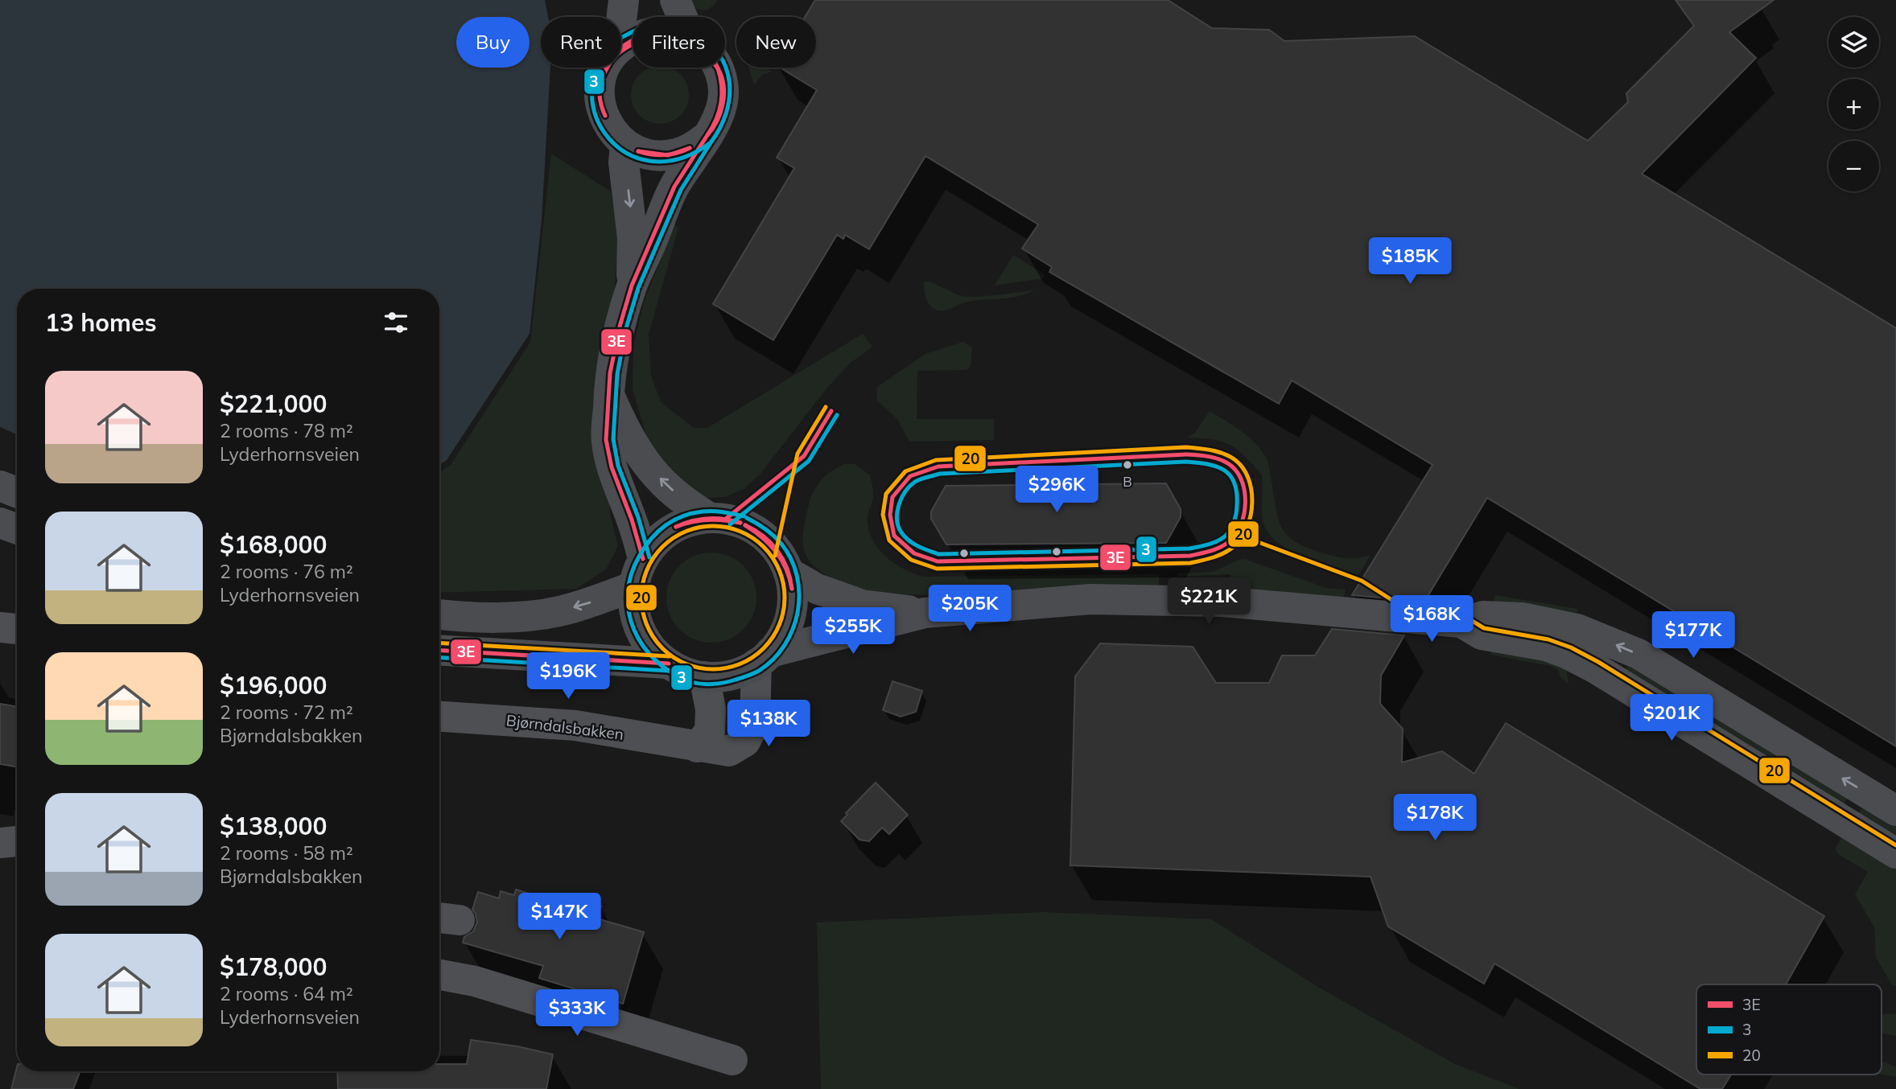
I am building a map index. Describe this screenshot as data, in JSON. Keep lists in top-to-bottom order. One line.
{"streets":{"street":["Bjørndalsbakken"]},"places":["B"],"lines":["transit line 3","transit line 3E","transit line 20"],"legend":["3E","3","20"],"page":{"map_buttons":["+","−"],"chip":["Buy","Rent","Filters","New"],"price":["$185K","$296K","$221K","$205K","$168K","$255K","$177K","$196K","$201K","$138K","$178K","$147K","$333K"],"heading":"13 homes","list":[{"name":"$221,000","note":"2 rooms · 78 m² · Lyderhornsveien"},{"name":"$168,000","note":"2 rooms · 76 m² · Lyderhornsveien"},{"name":"$196,000","note":"2 rooms · 72 m² · Bjørndalsbakken"},{"name":"$138,000","note":"2 rooms · 58 m² · Bjørndalsbakken"},{"name":"$178,000","note":"2 rooms · 64 m² · Lyderhornsveien"}]}}
